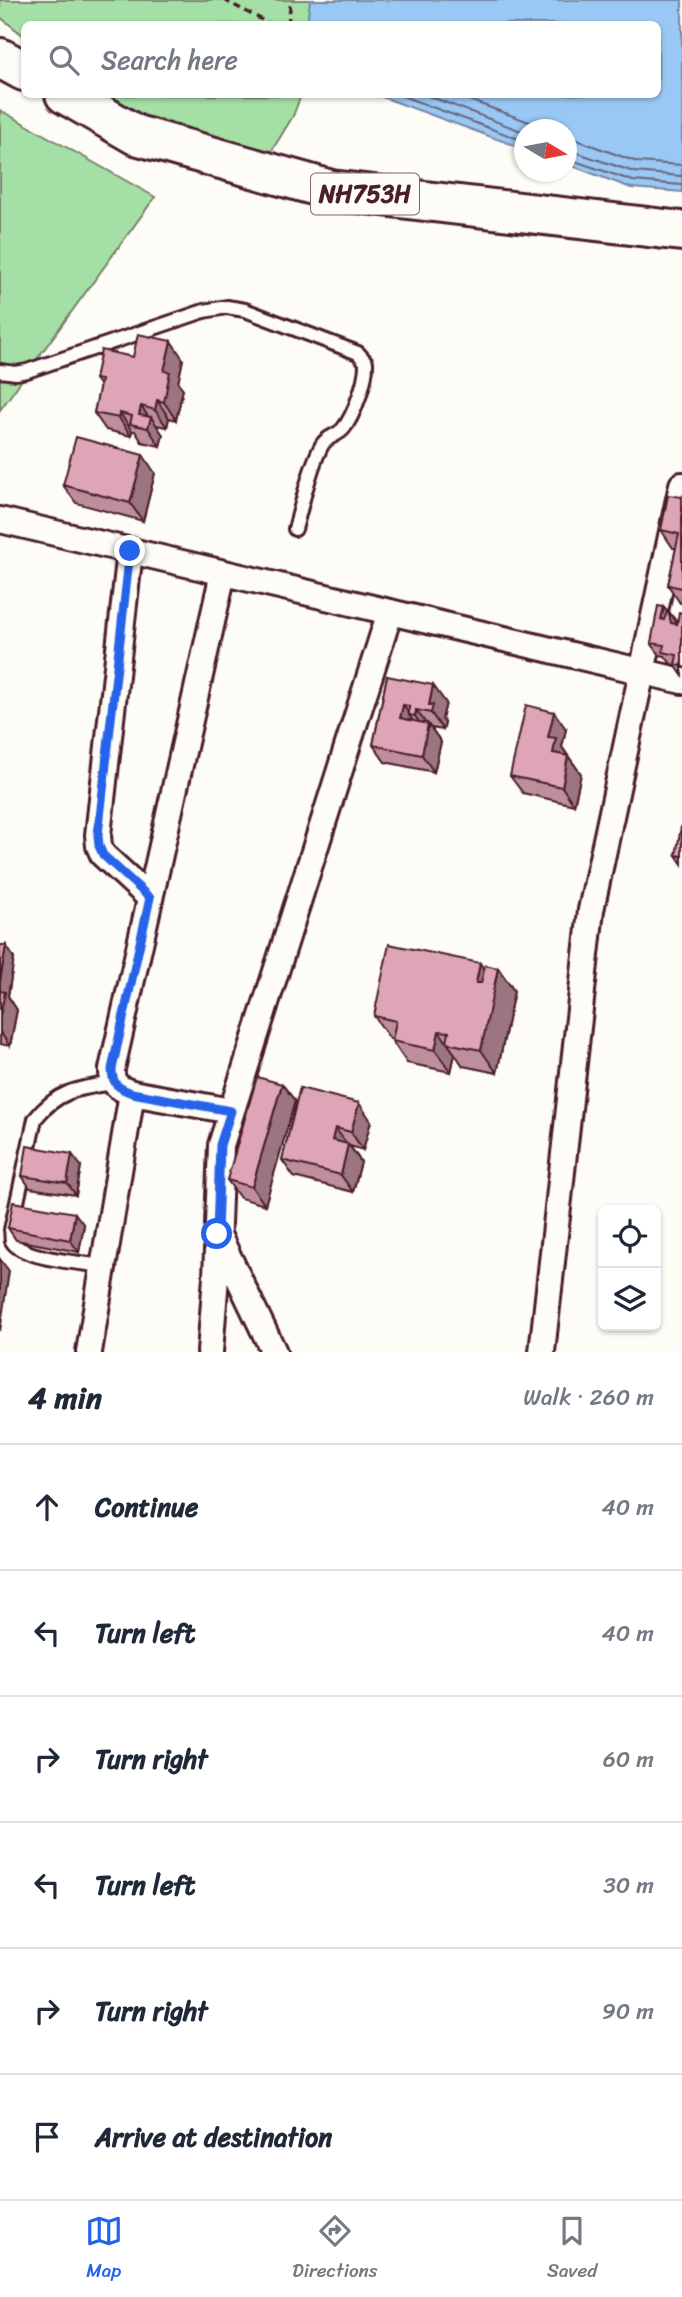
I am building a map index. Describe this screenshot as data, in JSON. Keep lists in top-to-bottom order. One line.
{"streets":{"highway":["NH753H"]},"north":"right","page":{"search":"Search here","heading":["4 min","Walk · 260 m"],"list":[["Continue","40 m"],["Turn left","40 m"],["Turn right","60 m"],["Turn left","30 m"],["Turn right","90 m"],"Arrive at destination"],"nav":["Map","Directions","Saved"]}}
